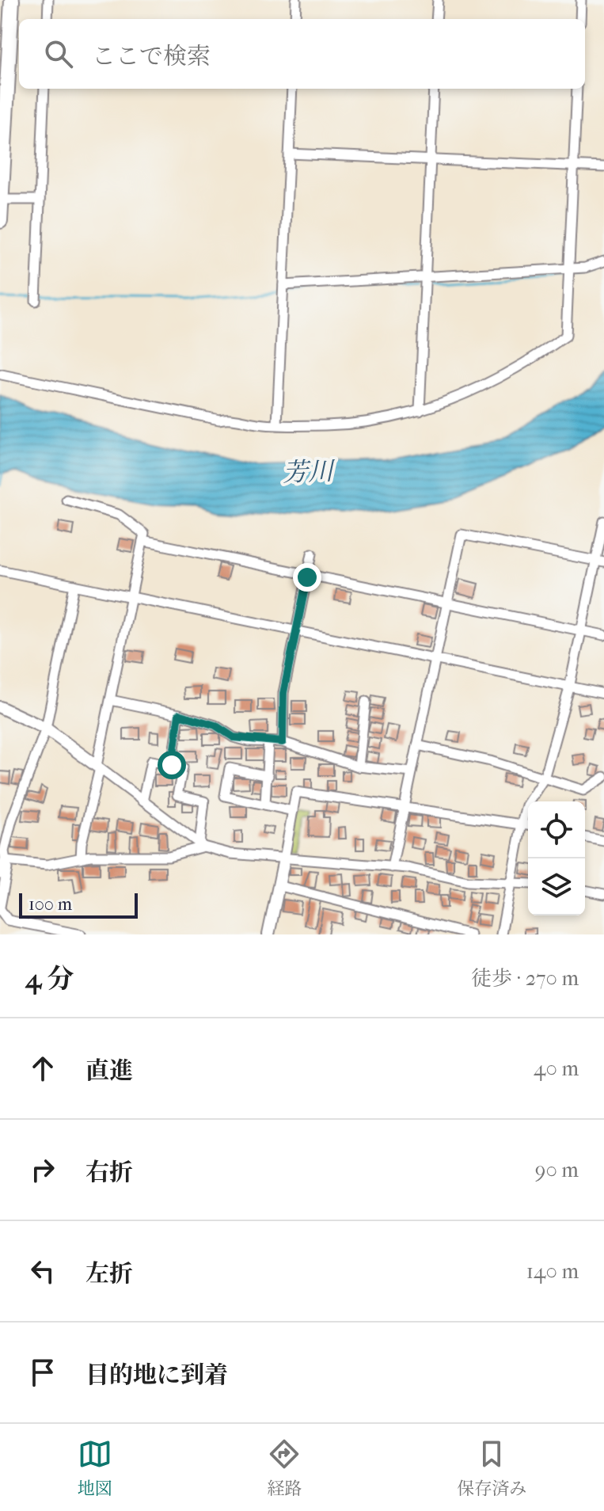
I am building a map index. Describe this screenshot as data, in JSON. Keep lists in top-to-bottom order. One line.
{"water":["芳川"],"scale_bar":"100 m","page":{"search":"ここで検索","scale":"100 m","heading":["4 分","徒歩 · 270 m"],"list":[["直進","40 m"],["右折","90 m"],["左折","140 m"],"目的地に到着"],"nav":["地図","経路","保存済み"]}}
